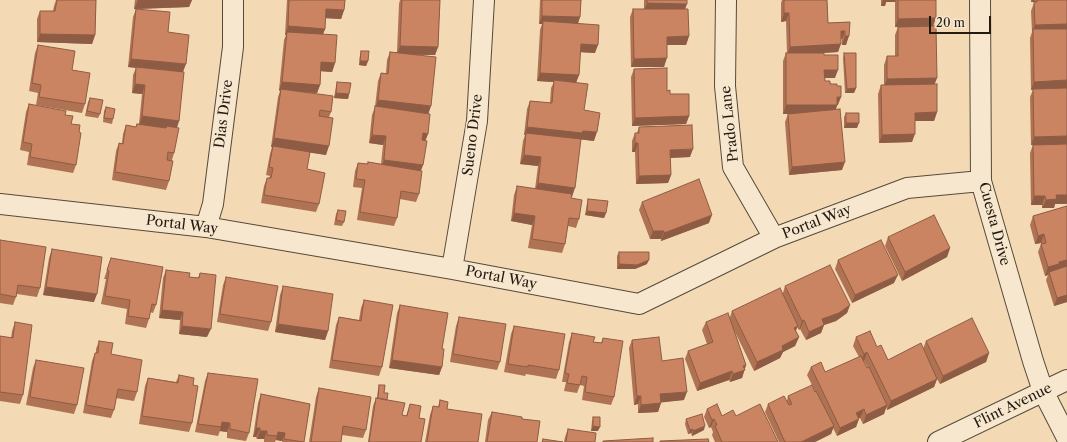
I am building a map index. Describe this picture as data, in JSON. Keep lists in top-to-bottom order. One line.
{"streets":{"street":["Dias Drive","Prado Lane","Sueno Drive","Portal Way","Cuesta Drive","Flint Avenue"]},"crossings":[["Dias Drive","Portal Way"],["Prado Lane","Portal Way"],["Sueno Drive","Portal Way"],["Portal Way","Cuesta Drive"],["Cuesta Drive","Flint Avenue"]],"scale_bar":"20 m"}
